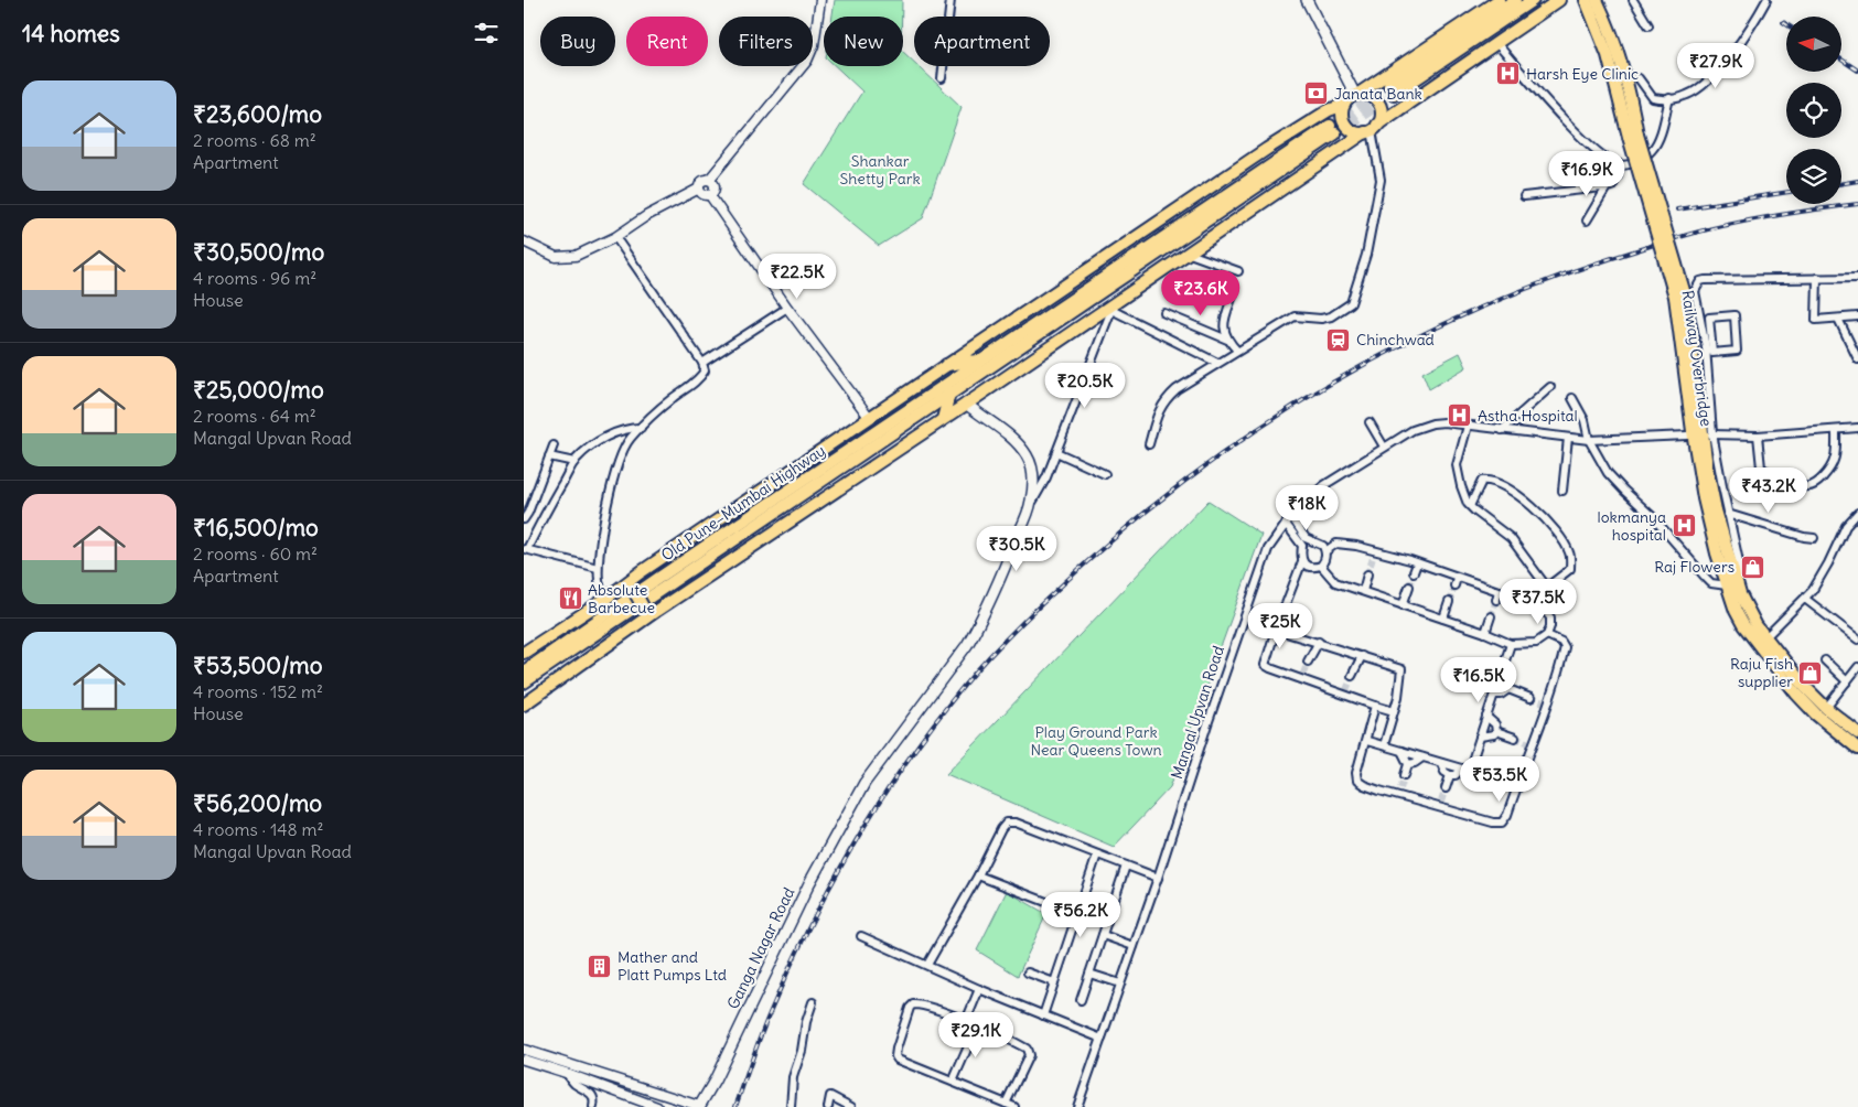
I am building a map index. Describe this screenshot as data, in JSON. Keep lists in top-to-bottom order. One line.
{"streets":{"main road":["Railway Overbridge","Old Pune–Mumbai Highway","Ganga Nagar Road"],"street":["Mangal Upvan Road"]},"parks":["Shankar Shetty Park","Play Ground Park Near Queens Town"],"places":{"hospital":["Harsh Eye Clinic","Astha Hospital","lokmanya hospital"],"bank":["Janata Bank"],"station":["Chinchwad"],"shop":["Raj Flowers","Raju Fish supplier"],"restaurant":["Absolute Barbecue"],"building":["Mather and Platt Pumps Ltd"]},"north":"left","page":{"heading":"14 homes","chip":["Buy","Rent","Filters","New","Apartment"],"price":["₹27.9K","₹16.9K","₹22.5K","₹23.6K","₹20.5K","₹43.2K","₹18K","₹30.5K","₹37.5K","₹25K","₹16.5K","₹53.5K","₹56.2K","₹29.1K"],"list":[{"name":"₹23,600/mo","note":"2 rooms · 68 m² · Apartment"},{"name":"₹30,500/mo","note":"4 rooms · 96 m² · House"},{"name":"₹25,000/mo","note":"2 rooms · 64 m² · Mangal Upvan Road"},{"name":"₹16,500/mo","note":"2 rooms · 60 m² · Apartment"},{"name":"₹53,500/mo","note":"4 rooms · 152 m² · House"},{"name":"₹56,200/mo","note":"4 rooms · 148 m² · Mangal Upvan Road"}]}}
